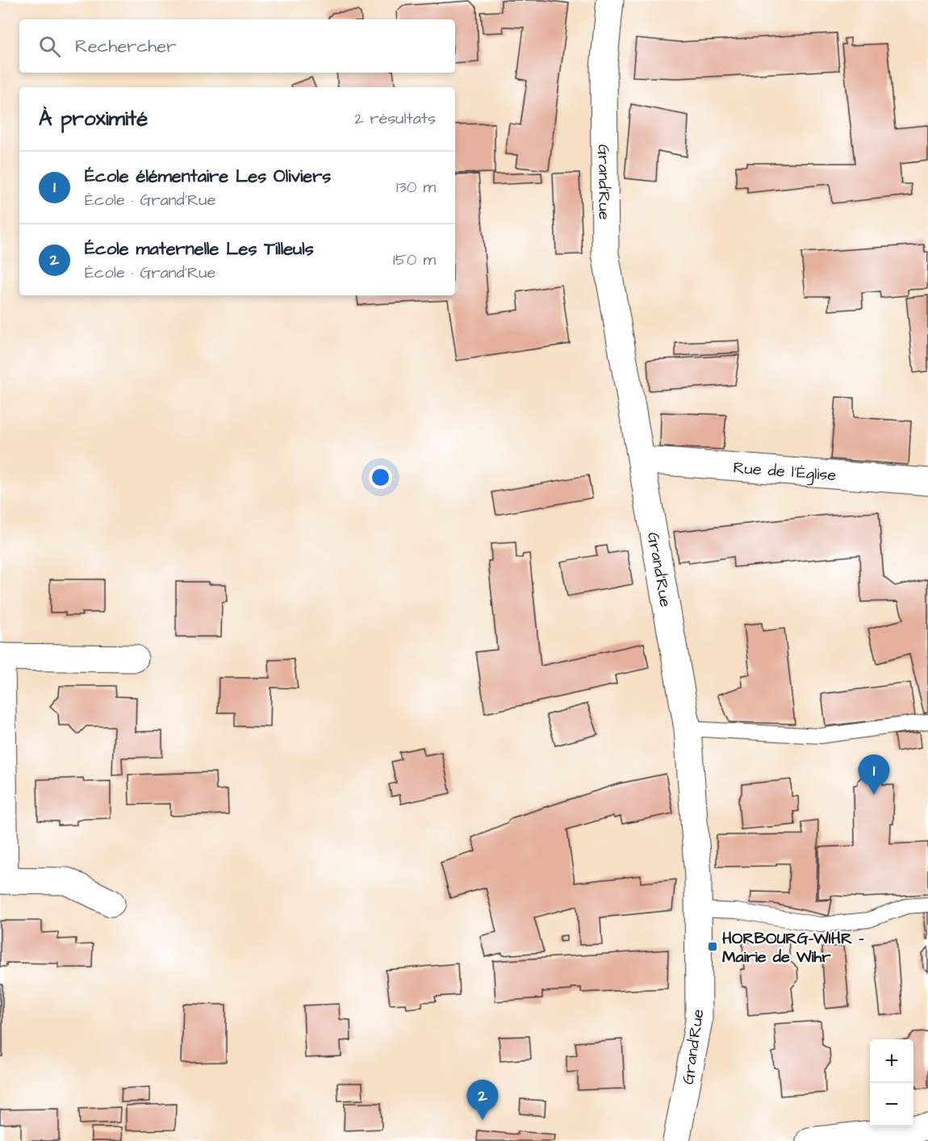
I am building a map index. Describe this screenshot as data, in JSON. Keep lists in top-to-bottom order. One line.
{"streets":{"street":["Grand'Rue","Rue de l'Église"]},"crossings":[["Grand'Rue","Rue de l'Église"]],"places":{"transit":["HORBOURG-WIHR - Mairie de Wihr"]},"page":{"search":"Rechercher","heading":["À proximité","2 résultats"],"list":[{"mark":"1","name":"École élémentaire Les Oliviers","note":"École · Grand'Rue","value":"130 m"},{"mark":"2","name":"École maternelle Les Tilleuls","note":"École · Grand'Rue","value":"150 m"}],"pins":["1","2"],"map_buttons":["+","−"]}}
